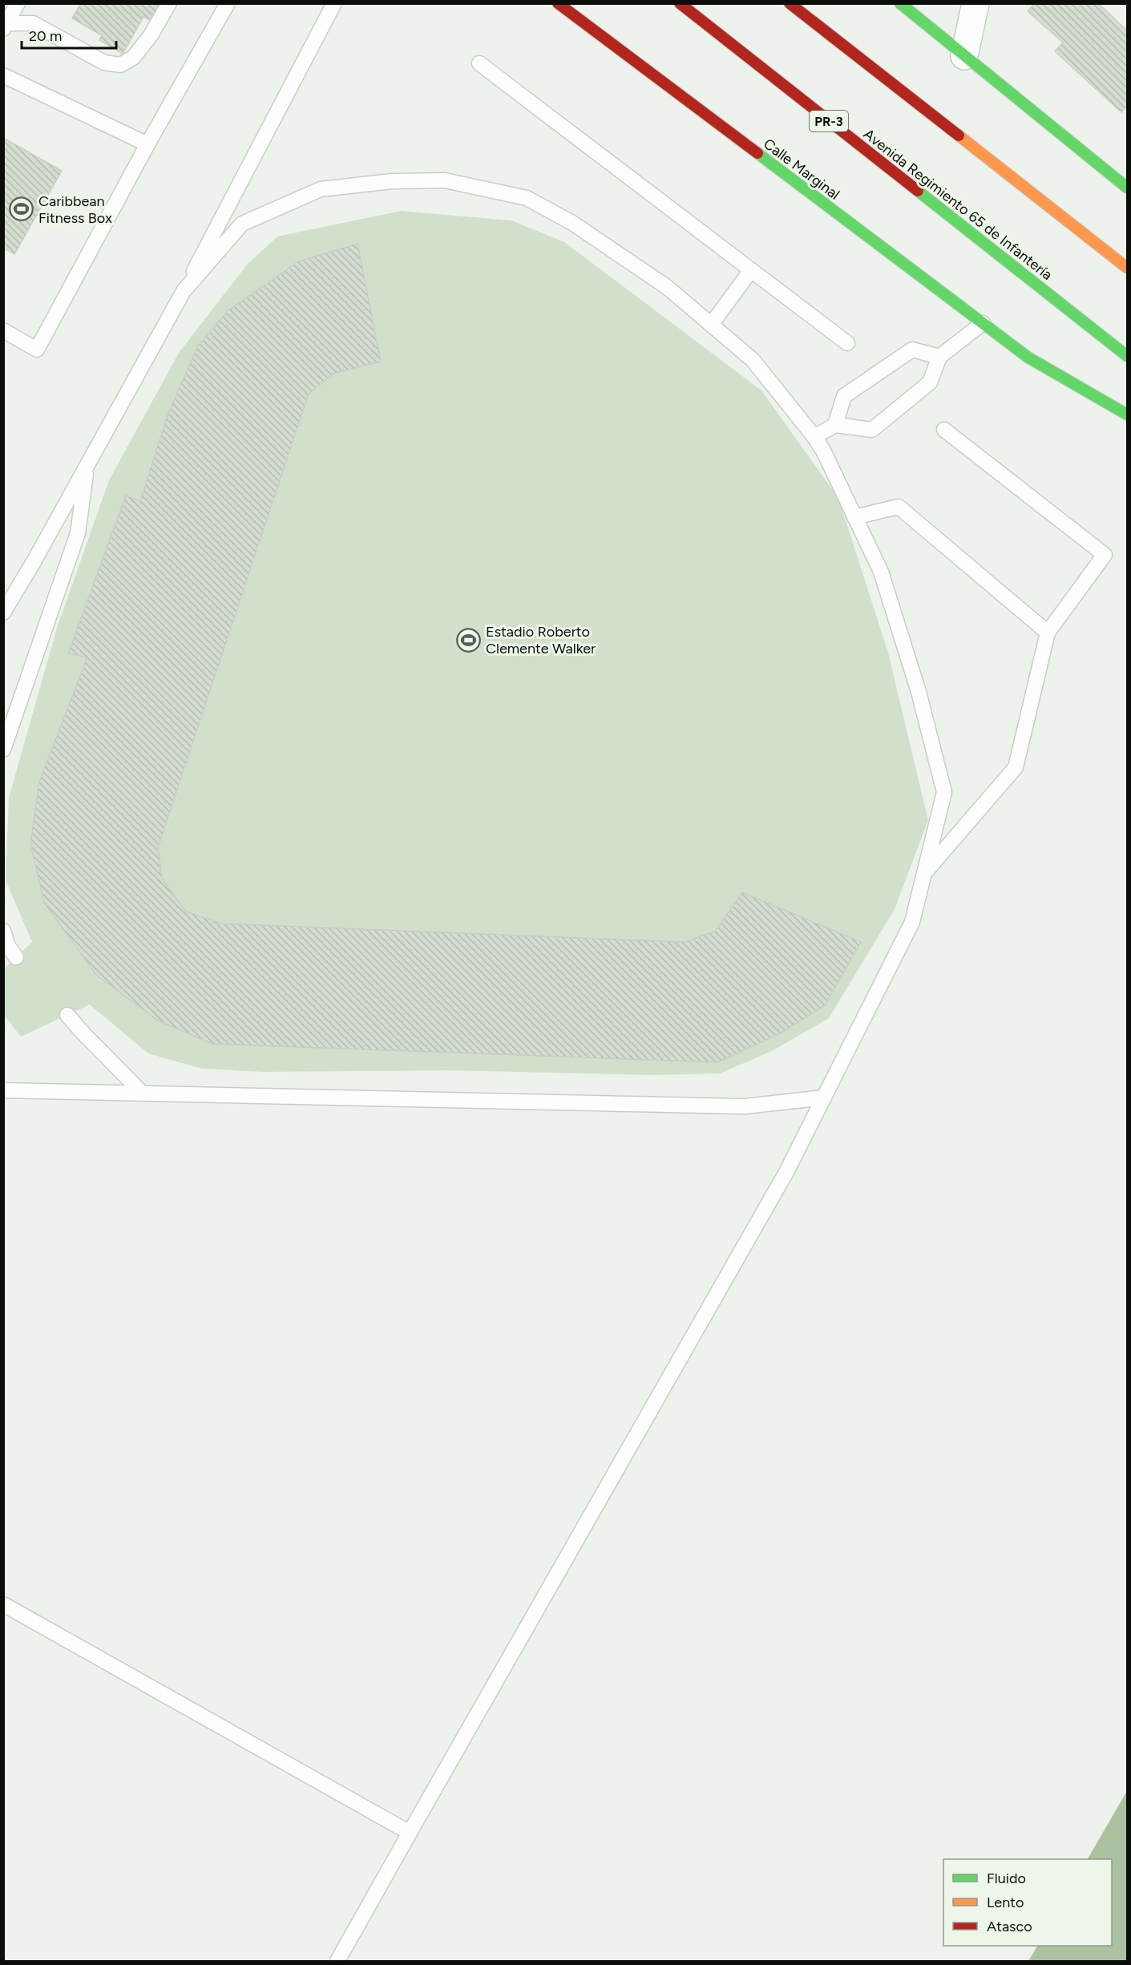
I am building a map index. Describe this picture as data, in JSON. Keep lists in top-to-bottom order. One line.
{"streets":{"main road":["PR-3","Calle Marginal","Avenida Regimiento 65 de Infantería"]},"places":{"sports":["Caribbean Fitness Box","Estadio Roberto Clemente Walker"]},"legend":["Fluido","Lento","Atasco"],"scale_bar":"20 m"}
